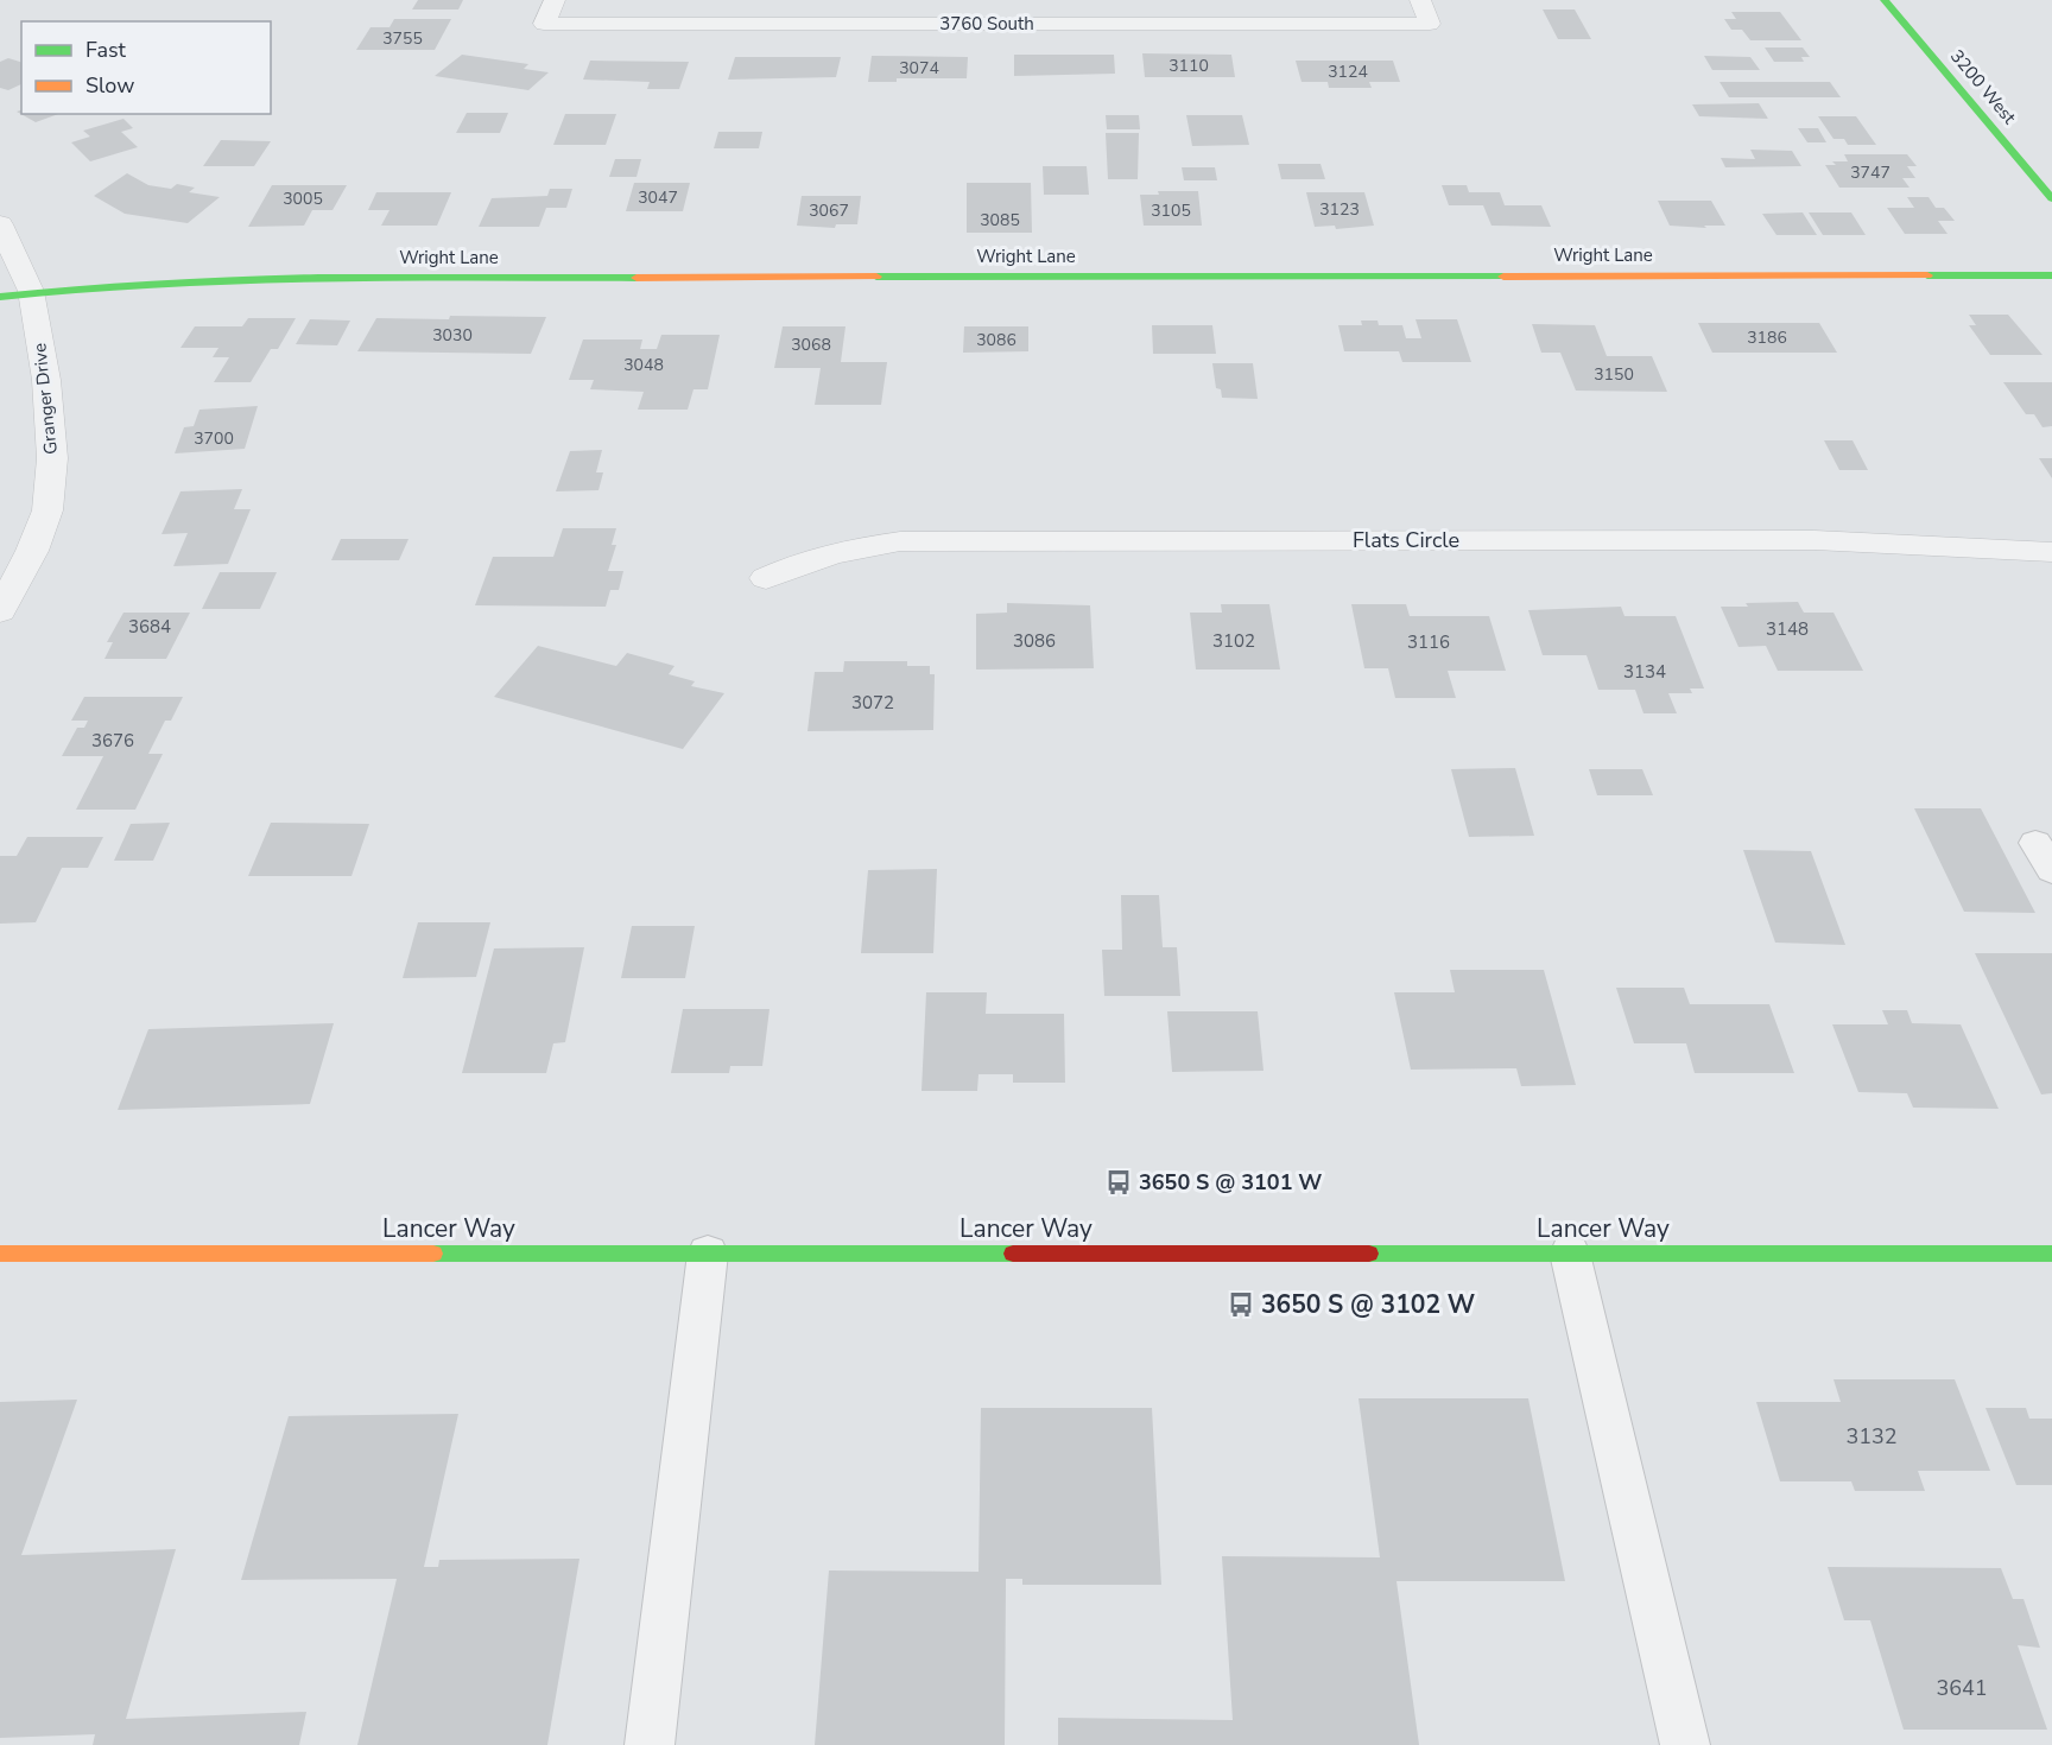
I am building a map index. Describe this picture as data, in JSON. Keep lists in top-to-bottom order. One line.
{"streets":{"street":["3760 South","3200 West","Wright Lane","Granger Drive","Flats Circle","Lancer Way"]},"crossings":[["Wright Lane","Granger Drive"]],"places":{"bus stop":["3650 S @ 3101 W","3650 S @ 3102 W"]},"house_numbers":["3755","3110","3074","3124","3747","3047","3005","3123","3067","3105","3085","3030","3186","3086","3068","3048","3150","3700","3684","3148","3086","3102","3116","3134","3072","3676","3132","3641"],"legend":["Fast","Slow"]}
